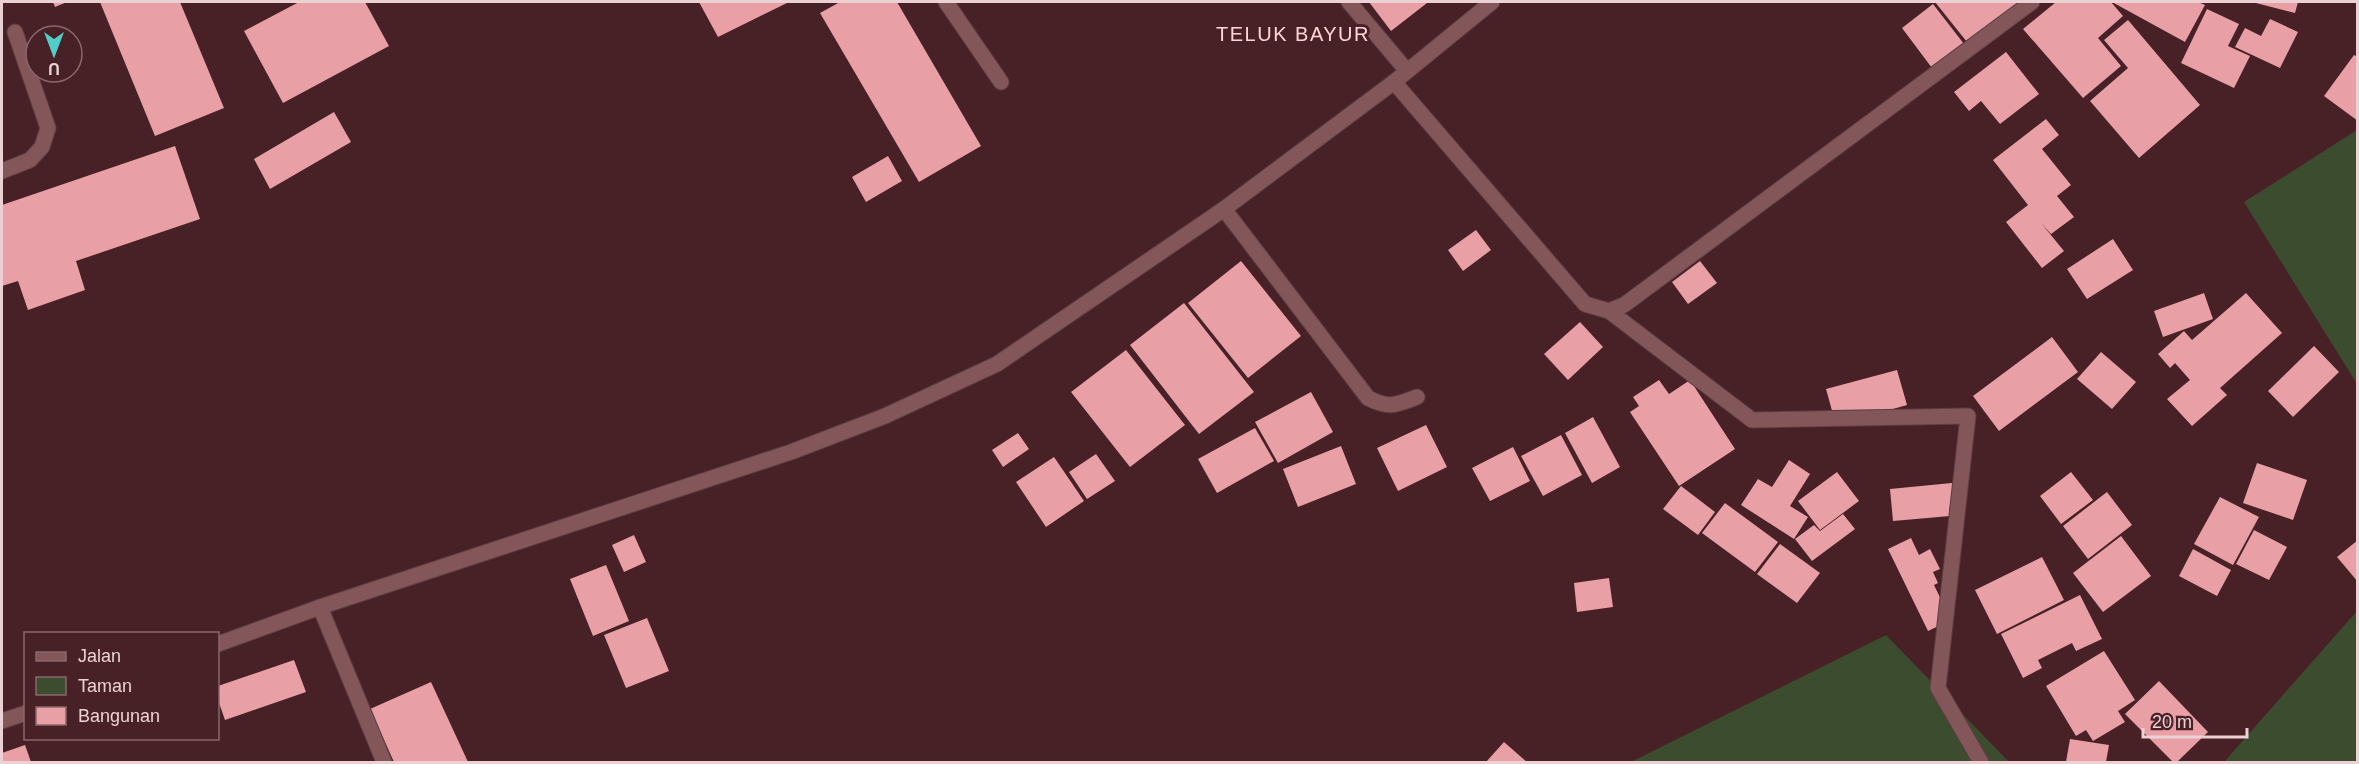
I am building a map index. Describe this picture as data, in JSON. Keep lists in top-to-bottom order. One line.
{"districts":["TELUK BAYUR"],"legend":["Jalan","Taman","Bangunan"],"scale_bar":"20 m","north":"bottom"}
